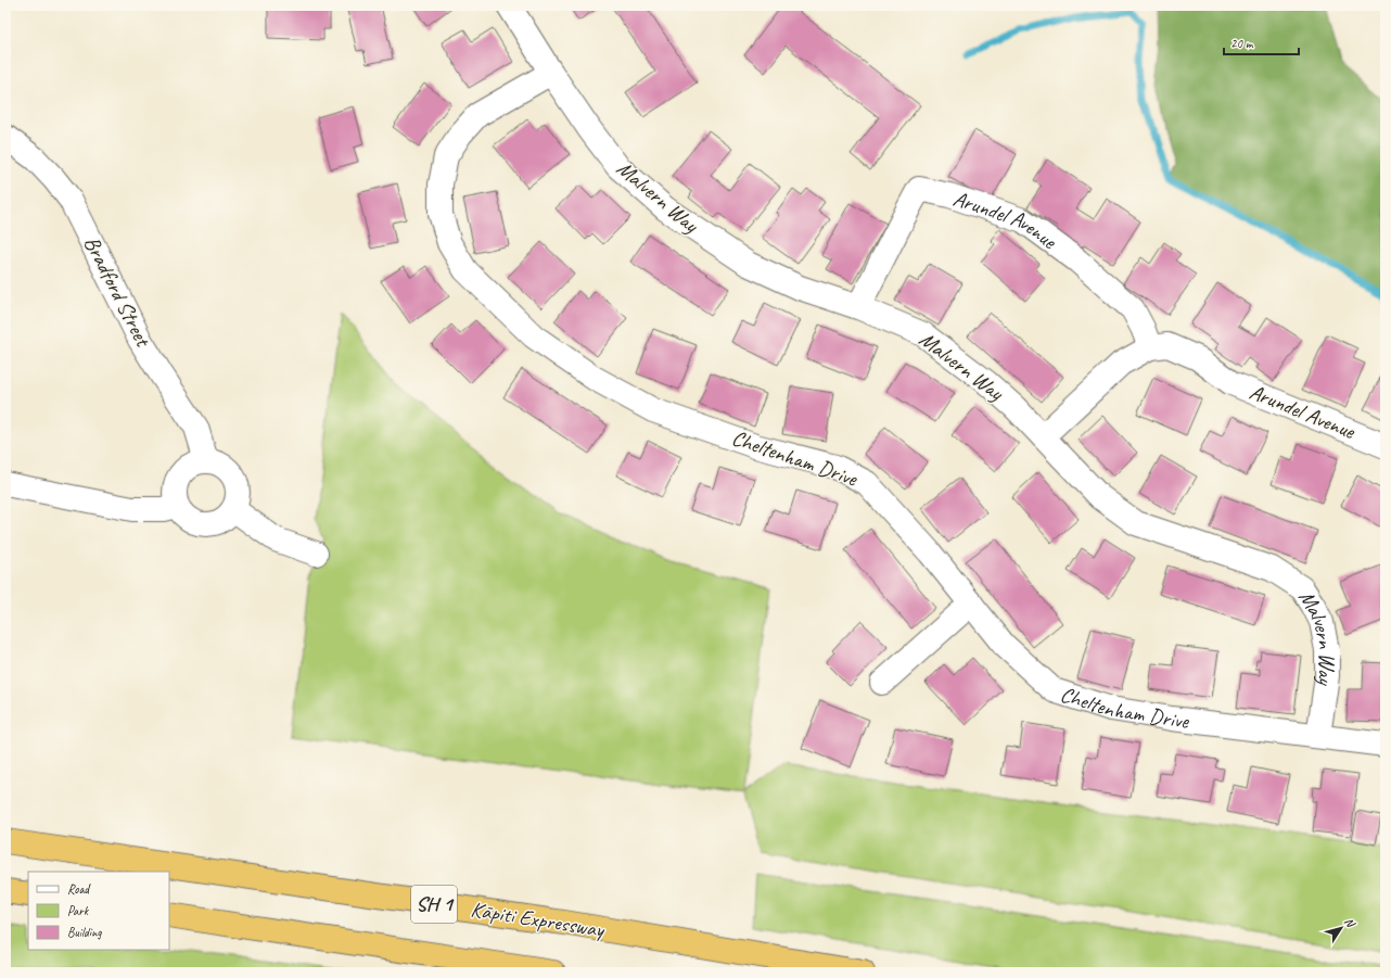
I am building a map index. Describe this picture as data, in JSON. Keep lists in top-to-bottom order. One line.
{"streets":{"highway":["SH 1","Kāpiti Expressway"],"street":["Malvern Way","Arundel Avenue","Bradford Street","Cheltenham Drive"]},"crossings":[["Malvern Way","Arundel Avenue"],["Malvern Way","Cheltenham Drive"]],"legend":["Road","Park","Building"],"scale_bar":"20 m","north":"top right"}
